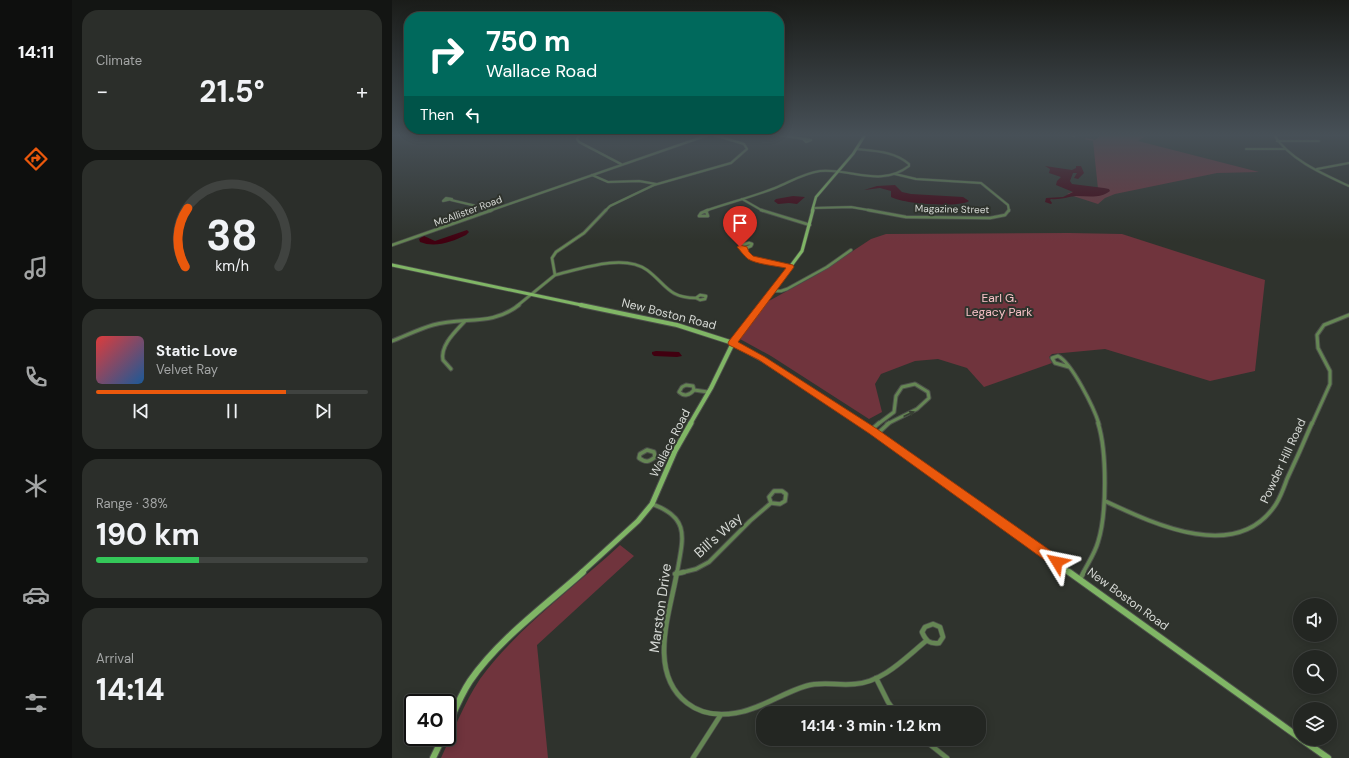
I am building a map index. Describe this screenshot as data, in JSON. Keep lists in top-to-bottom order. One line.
{"streets":{"street":["Magazine Street","McAllister Road","New Boston Road","Wallace Road","Powder Hill Road","Bill's Way","Marston Drive"]},"crossings":[["Magazine Street","Wallace Road"],["New Boston Road","Wallace Road"],["Wallace Road","Marston Drive"],["Bill's Way","Marston Drive"]],"parks":["Earl G. Legacy Park"],"page":{"tabs":"14:11","tile":["Climate",["Range · 38%","190 km"],["Arrival","14:14"]],"turn":["750 m","Wallace Road"],"heat":["−","21.5°","+"],"then":"Then","song":["Static Love","Velvet Ray"],"limit":"40","trip":"14:14 · 3 min · 1.2 km","gauge":["38","km/h"]}}
